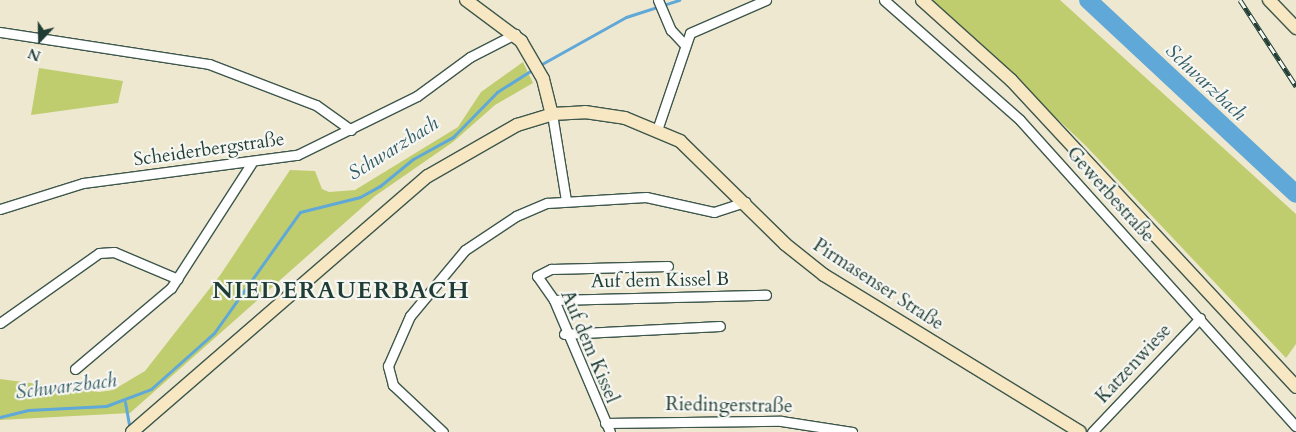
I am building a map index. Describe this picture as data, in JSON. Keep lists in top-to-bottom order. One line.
{"streets":{"main road":["Pirmasenser Straße"],"street":["Scheiderbergstraße","Gewerbestraße","Auf dem Kissel B","Auf dem Kissel","Katzenwiese","Riedingerstraße"]},"crossings":[["Gewerbestraße","Katzenwiese"],["Auf dem Kissel B","Auf dem Kissel"],["Auf dem Kissel","Riedingerstraße"]],"districts":["NIEDERAUERBACH"],"water":["Schwarzbach"],"north":"bottom"}
